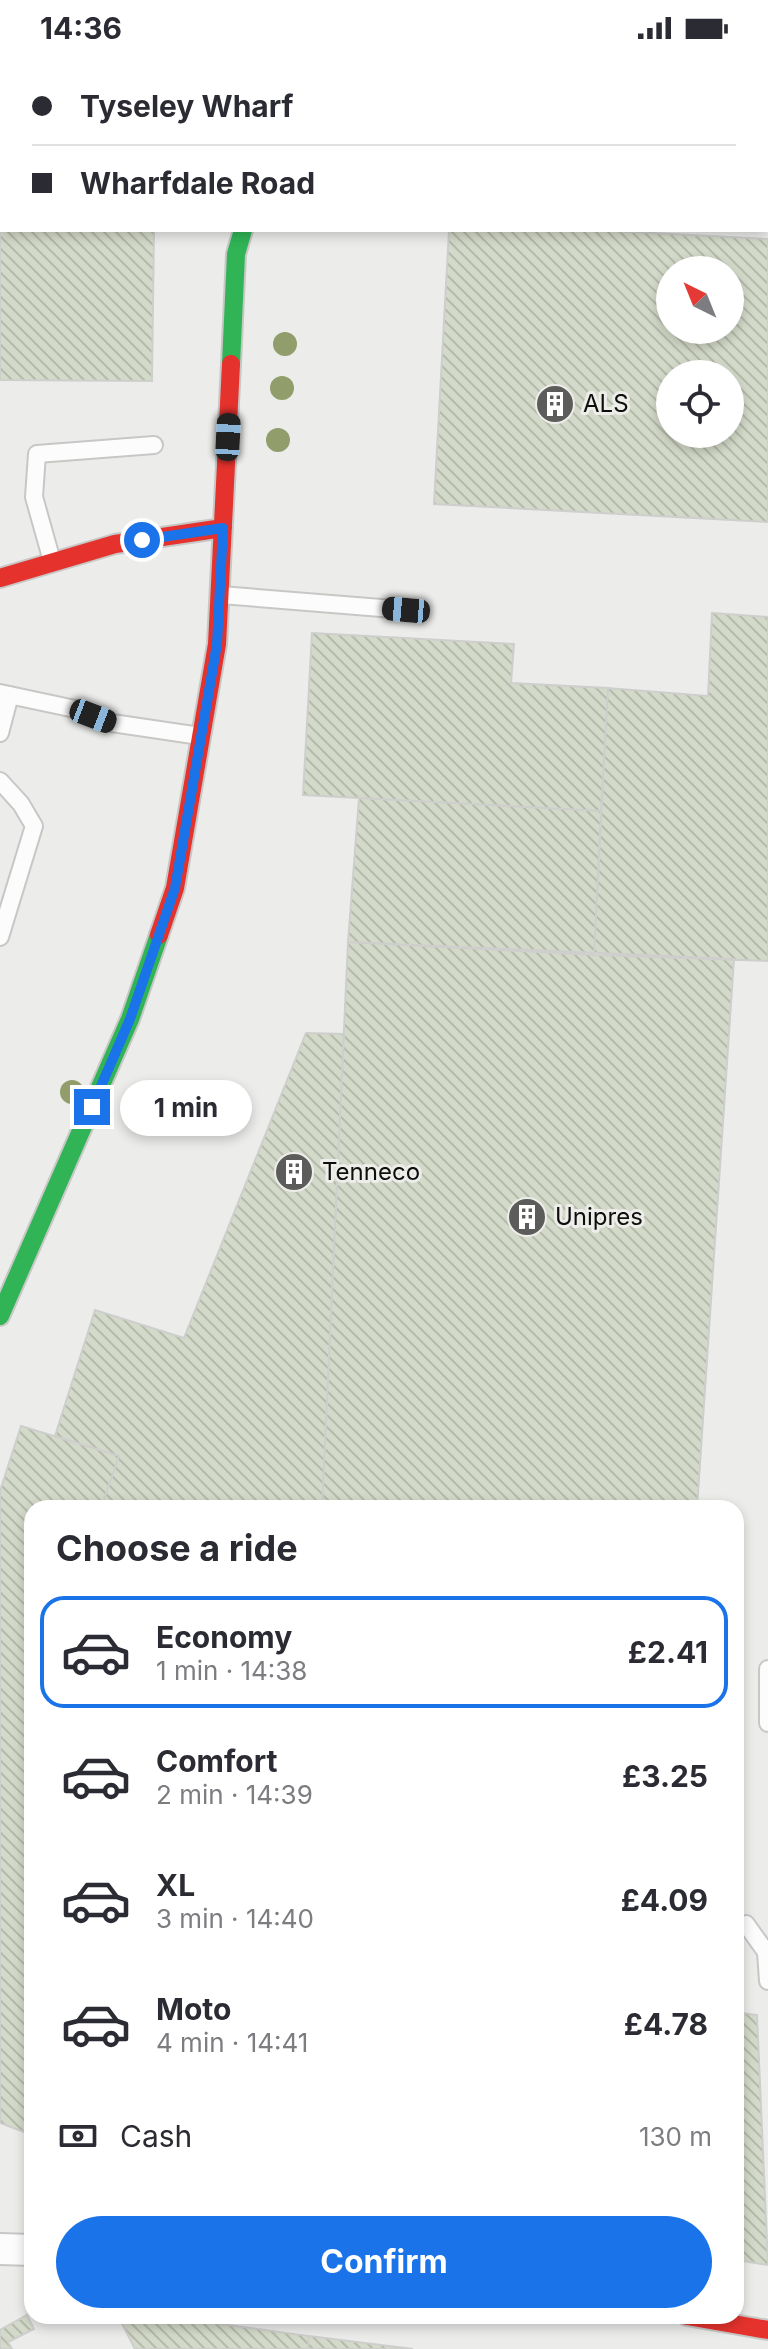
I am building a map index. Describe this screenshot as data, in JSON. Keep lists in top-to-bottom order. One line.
{"places":{"building":["ALS","Tenneco","Unipres"]},"north":"top left","page":{"status":"14:36","banner":["Tyseley Wharf","Wharfdale Road"],"bubble":"1 min","heading":"Choose a ride","list":[{"name":"Economy","note":"1 min · 14:38","value":"£2.41"},{"name":"Comfort","note":"2 min · 14:39","value":"£3.25"},{"name":"XL","note":"3 min · 14:40","value":"£4.09"},{"name":"Moto","note":"4 min · 14:41","value":"£4.78"}],"pay":["Cash","130 m"],"buttons":"Confirm"}}
